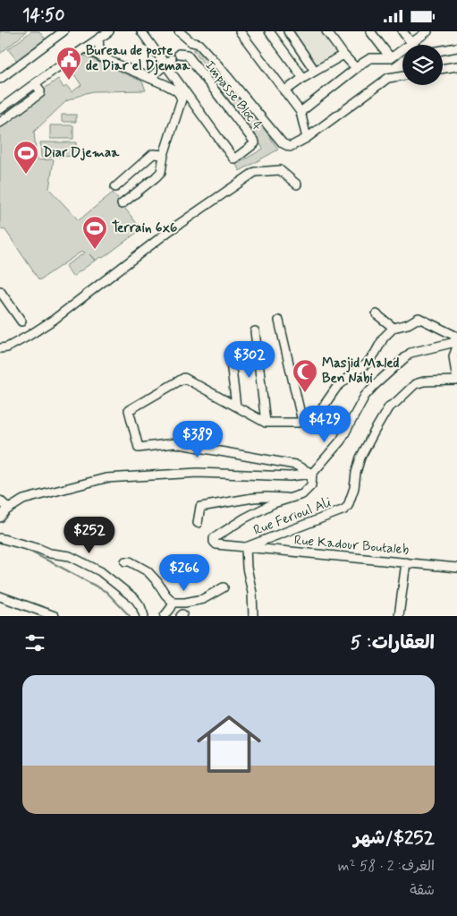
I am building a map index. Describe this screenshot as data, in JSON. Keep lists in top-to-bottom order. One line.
{"streets":{"street":["Impasse Bloc 4","Rue Ferioul Ali","Rue Kadour Boutaleb"]},"crossings":[["Rue Ferioul Ali","Rue Kadour Boutaleb"]],"places":{"public building":["Bureau de poste de Diar el Djemaa"],"sports":["Diar Djemaa","Terrain 6x6"],"mosque":["Masjid Maled Ben Nabi"]},"page":{"status":"14:50","price":["$302","$429","$389","$252","$266"],"heading":"العقارات: 5","list":[{"name":"$252/شهر","note":"الغرف: 2 · 58 m² · شقة"}]}}
